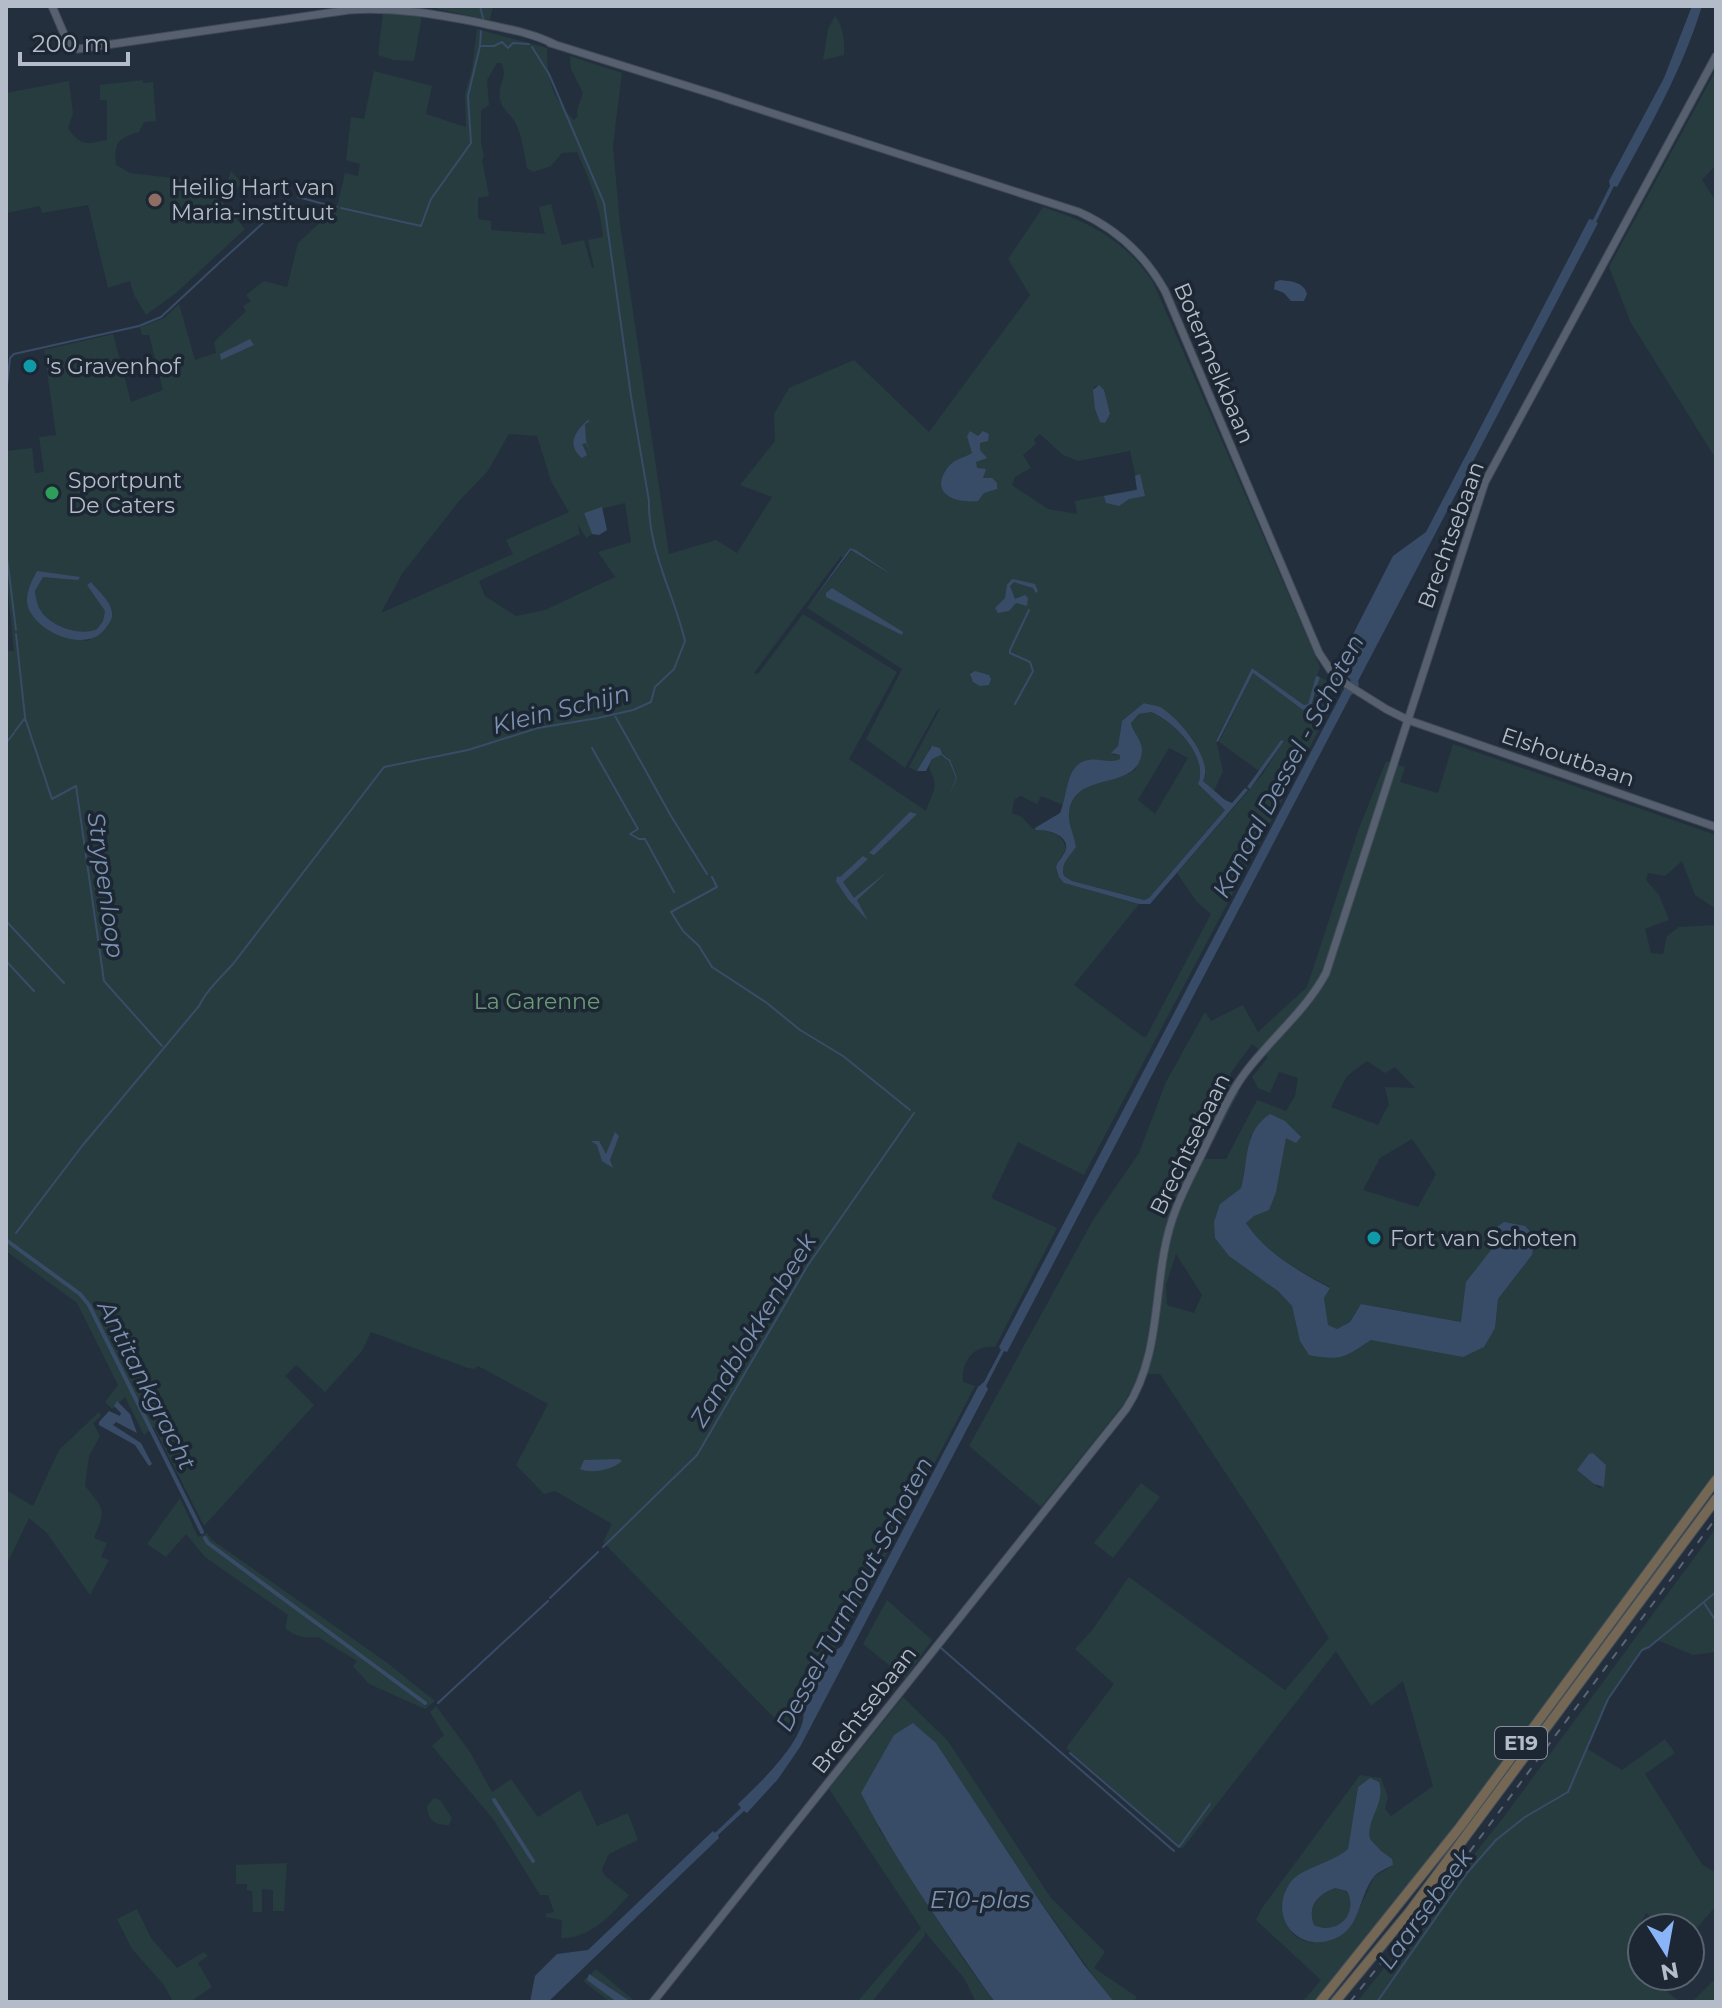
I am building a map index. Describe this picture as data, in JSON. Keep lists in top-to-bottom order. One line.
{"streets":{"highway":["E19"],"main road":["Botermelkbaan","Brechtsebaan","Elshoutbaan"]},"crossings":[["Botermelkbaan","Brechtsebaan"],["Botermelkbaan","Elshoutbaan"],["Brechtsebaan","Elshoutbaan"]],"water":["Klein Schijn","Kanaal Dessel - Schoten","Strypenloop","Zandblokkenbeek","Antitankgracht","Dessel-Turnhout-Schoten","E10-plas","Laarsebeek"],"parks":["La Garenne"],"places":["Heilig Hart van Maria-instituut","'s Gravenhof","Sportpunt De Caters","Fort van Schoten"],"scale_bar":"200 m","north":"bottom"}
